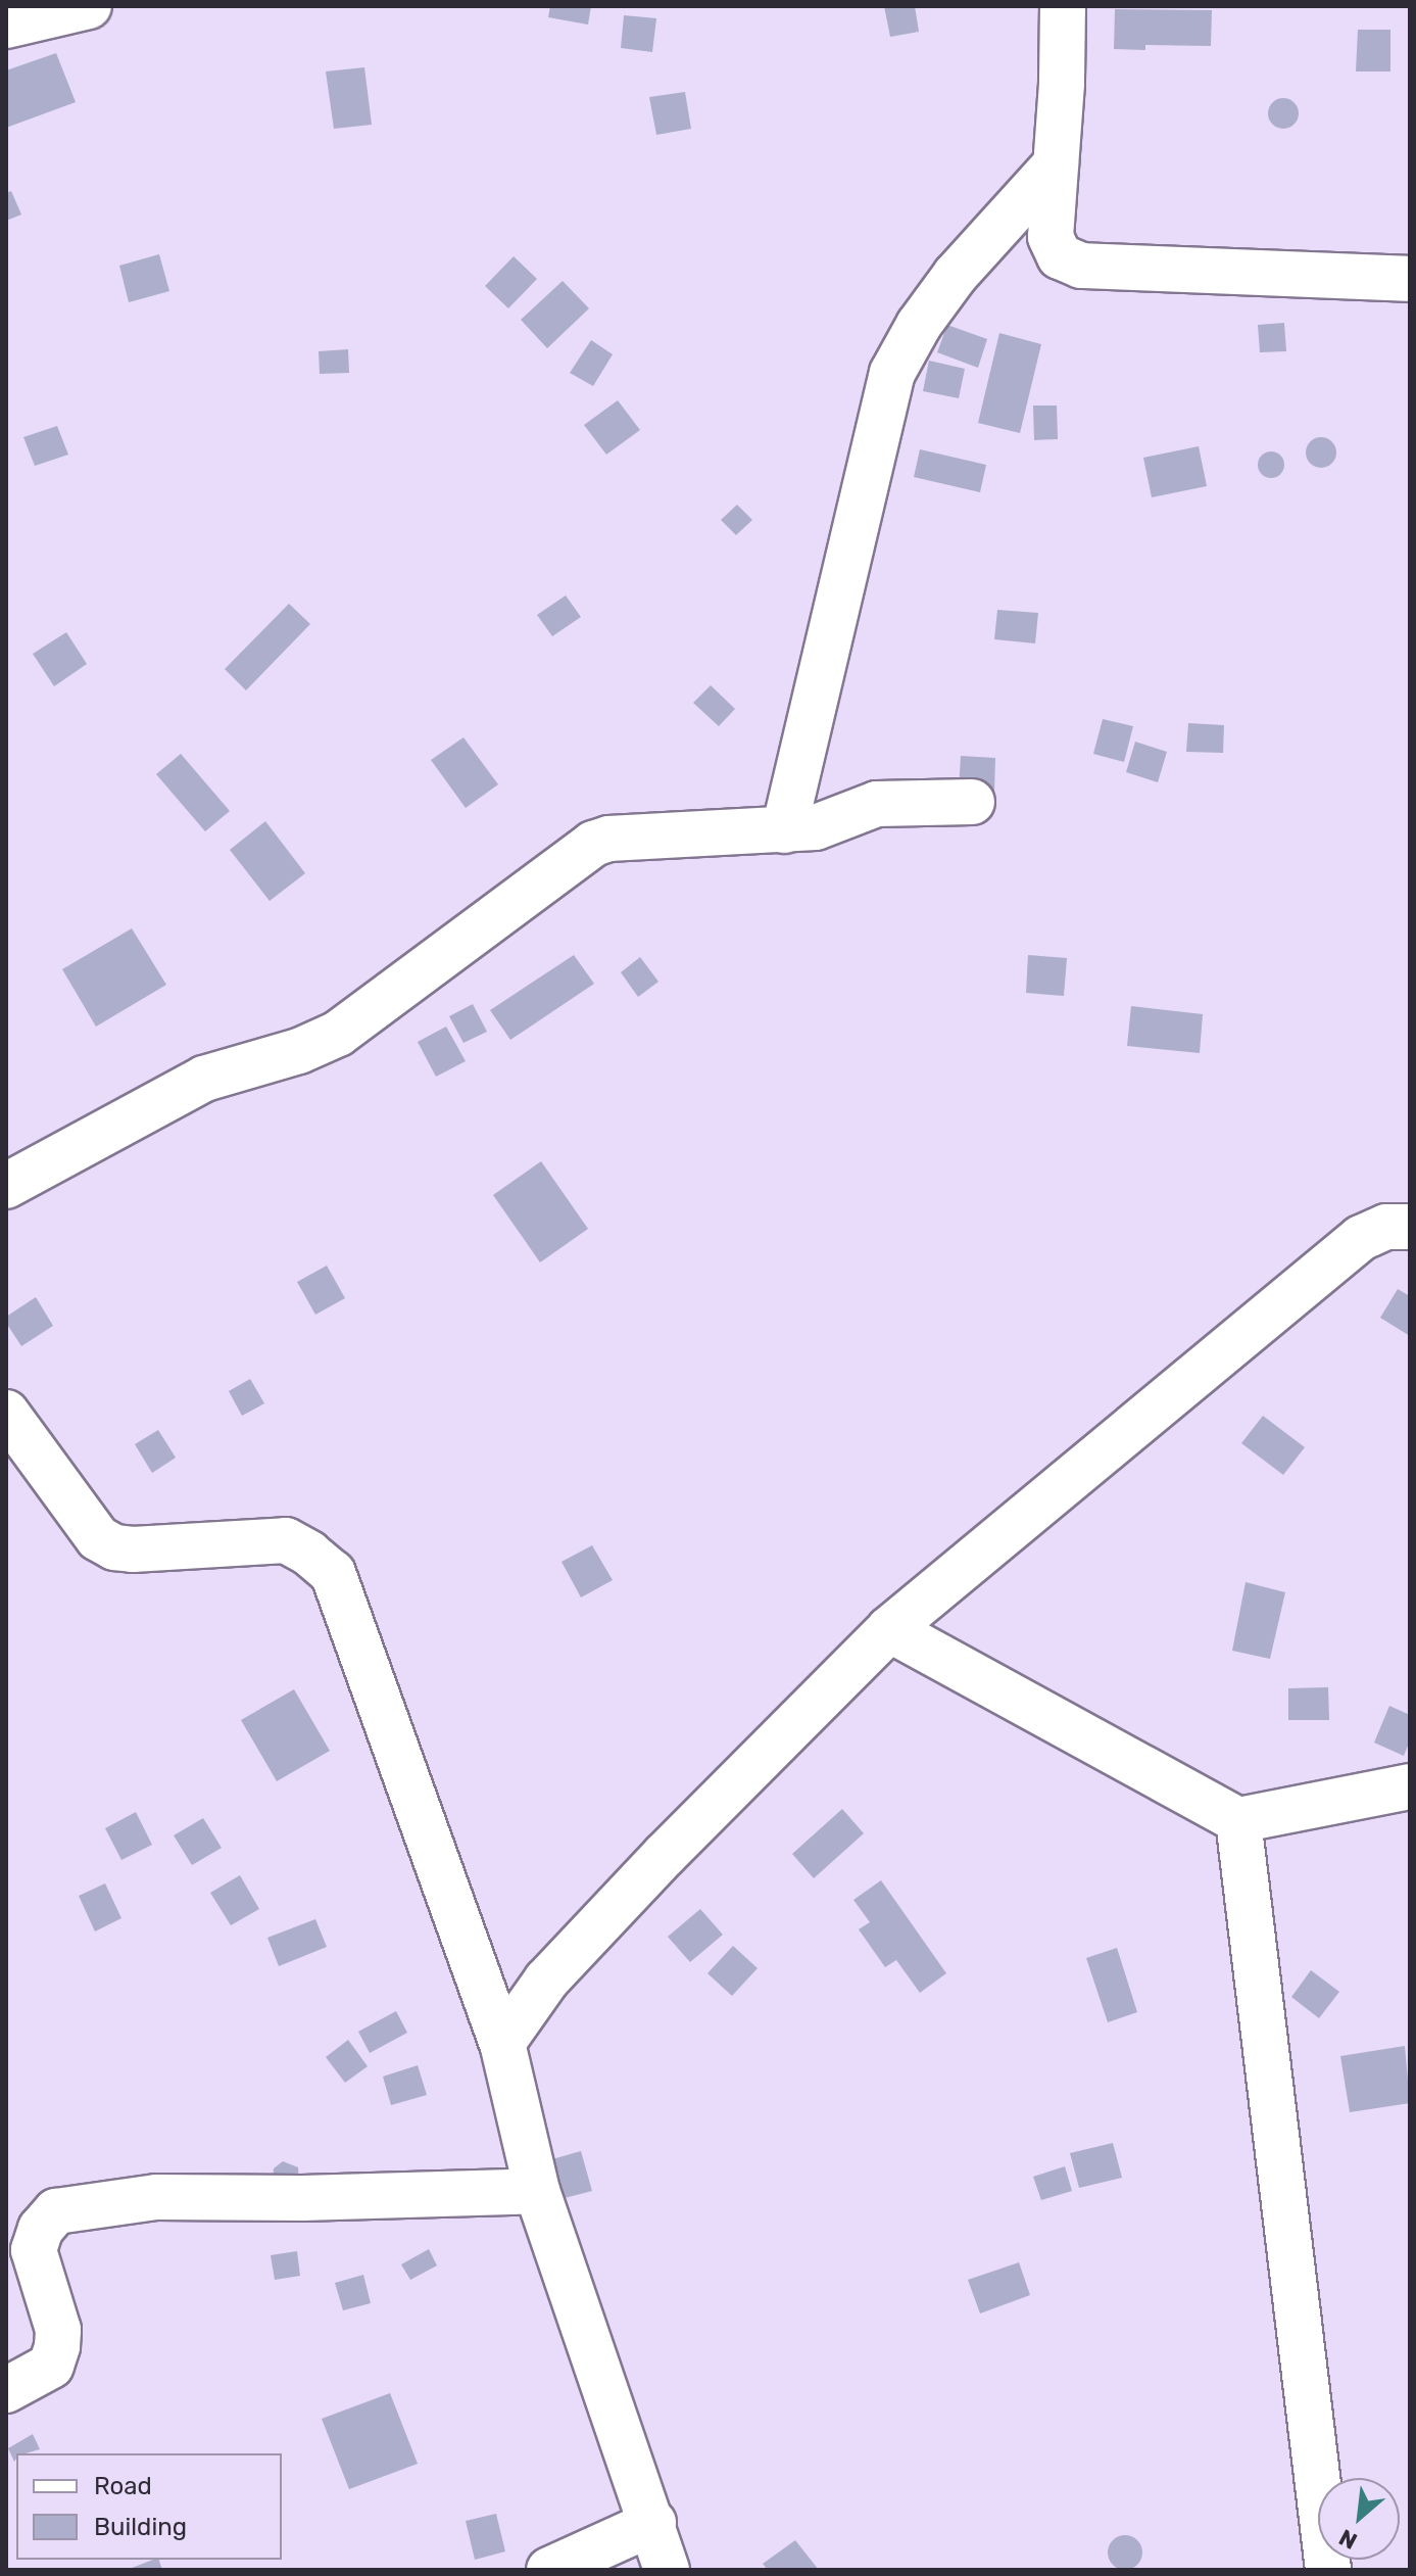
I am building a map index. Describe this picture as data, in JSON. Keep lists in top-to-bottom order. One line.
{"legend":["Road","Building"],"north":"bottom left"}
